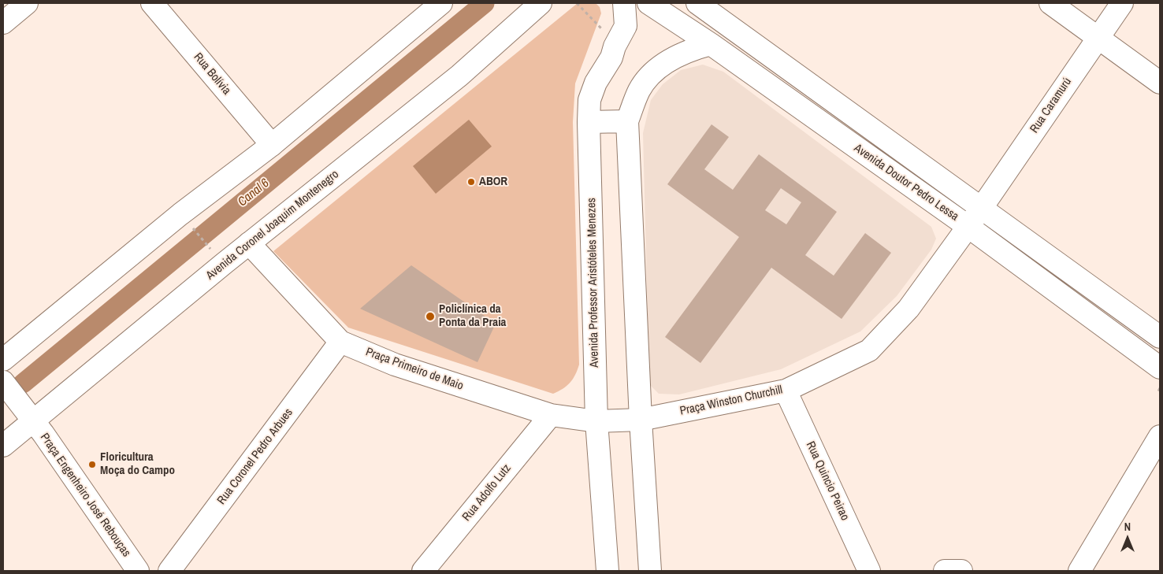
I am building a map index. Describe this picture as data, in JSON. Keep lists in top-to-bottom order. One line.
{"streets":{"main road":["Rua Bolívia","Rua Caramurú","Avenida Doutor Pedro Lessa","Avenida Coronel Joaquim Montenegro","Avenida Professor Aristóteles Menezes","Praça Primeiro de Maio","Praça Winston Churchill","Rua Coronel Pedro Arbues","Rua Quincio Peirao","Rua Adolfo Lutz","Praça Engenheiro José Rebouças"]},"crossings":[["Rua Caramurú","Avenida Doutor Pedro Lessa"],["Rua Caramurú","Praça Winston Churchill"],["Avenida Doutor Pedro Lessa","Praça Winston Churchill"],["Avenida Coronel Joaquim Montenegro","Praça Primeiro de Maio"],["Avenida Coronel Joaquim Montenegro","Praça Engenheiro José Rebouças"],["Avenida Professor Aristóteles Menezes","Praça Primeiro de Maio"],["Avenida Professor Aristóteles Menezes","Praça Winston Churchill"],["Praça Primeiro de Maio","Praça Winston Churchill"],["Praça Primeiro de Maio","Rua Coronel Pedro Arbues"],["Praça Primeiro de Maio","Rua Adolfo Lutz"],["Praça Winston Churchill","Rua Quincio Peirao"]],"water":["Canal 6"],"places":["ABOR","Policlínica da Ponta da Praia","Floricultura Moça do Campo"],"north":"top"}
